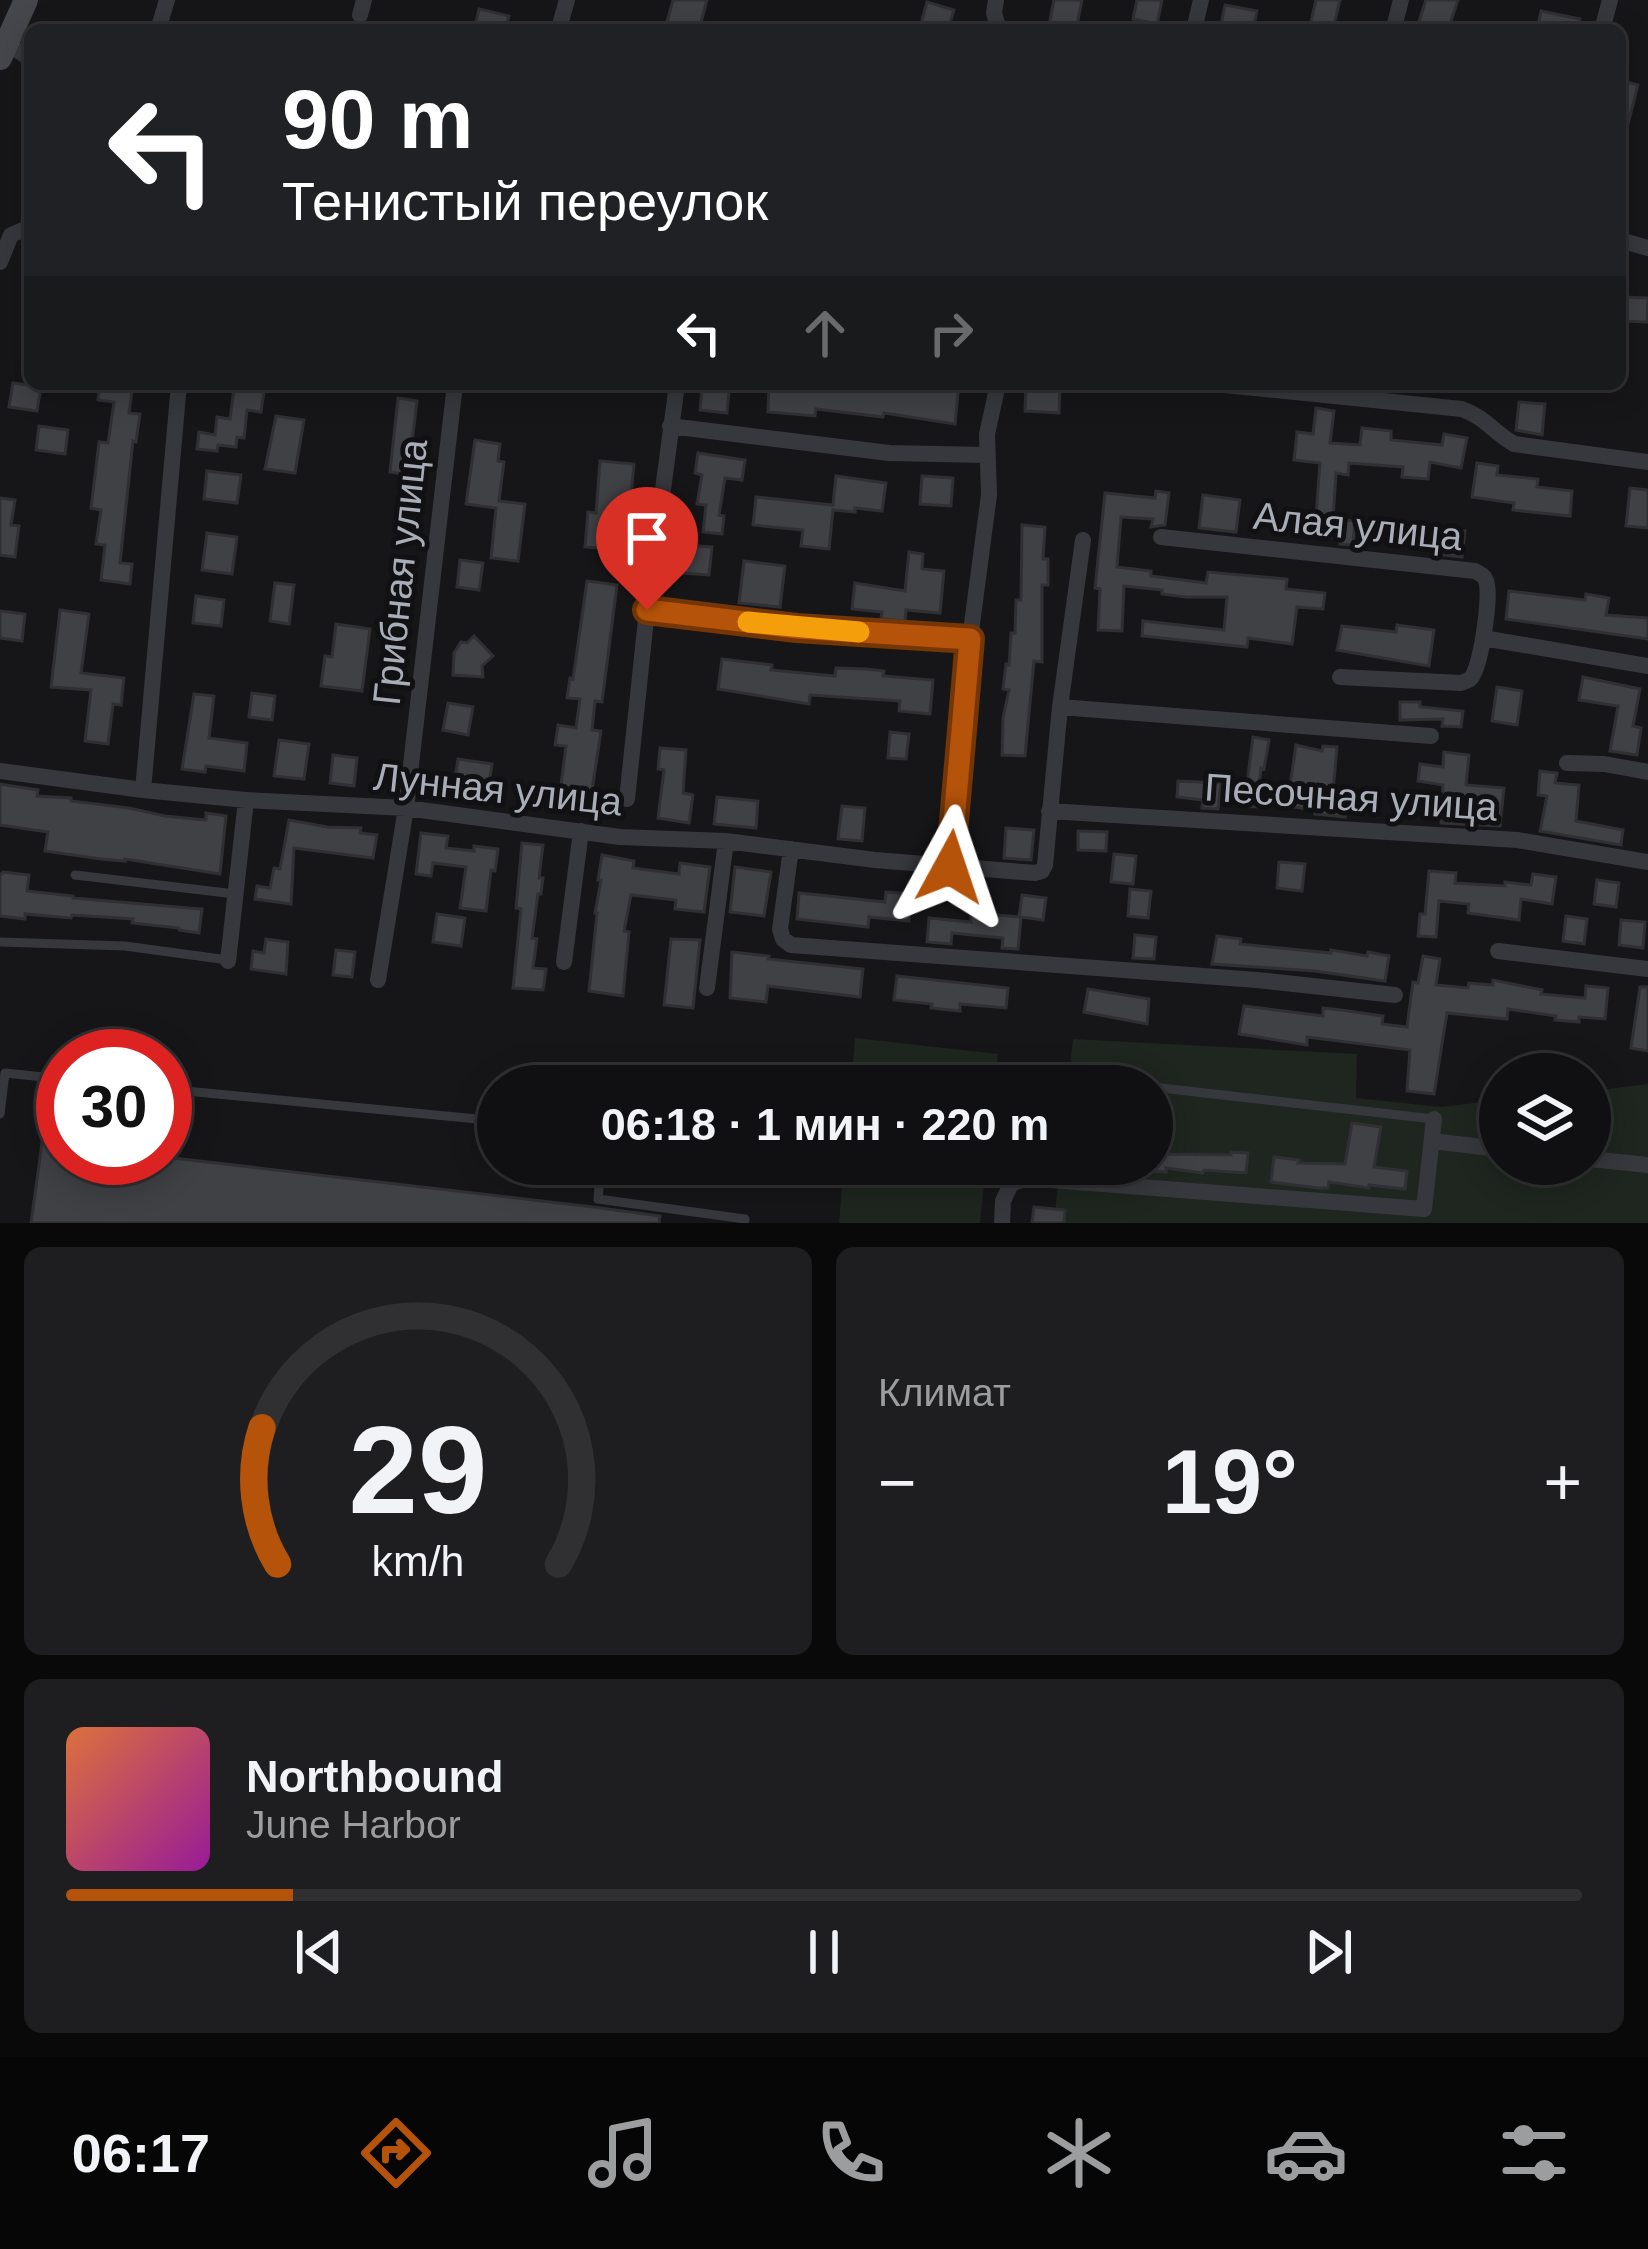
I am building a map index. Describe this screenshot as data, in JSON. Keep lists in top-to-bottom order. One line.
{"streets":{"street":["Алая улица","Грибная улица","Лунная улица","Песочная улица"]},"crossings":[["Грибная улица","Лунная улица"],["Лунная улица","Песочная улица"]],"page":{"turn":["90 m","Тенистый переулок"],"limit":"30","trip":"06:18 · 1 мин · 220 m","tile":"Климат","heat":["−","19°","+"],"song":["Northbound","June Harbor"],"tabs":"06:17","gauge":["29","km/h"]}}
